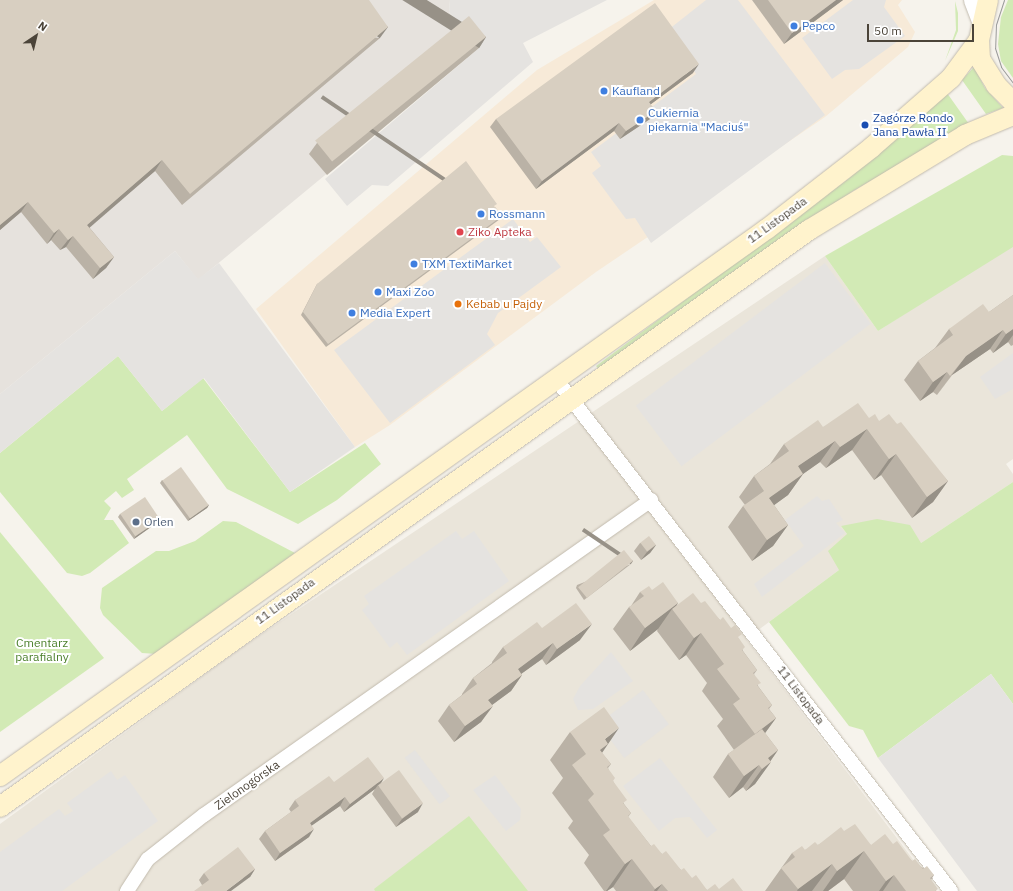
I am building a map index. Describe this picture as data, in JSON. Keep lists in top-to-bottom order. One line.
{"streets":{"main road":["11 Listopada"],"street":["Zielonogórska"]},"crossings":[["11 Listopada","Zielonogórska"]],"parks":["Cmentarz parafialny"],"places":["Pepco","Kaufland","Cukiernia piekarnia \"Maciuś\"","Zagórze Rondo Jana Pawła II","Rossmann","Ziko Apteka","TXM TextiMarket","Maxi Zoo","Kebab u Pajdy","Media Expert","Orlen"],"scale_bar":"50 m","north":"top right"}
